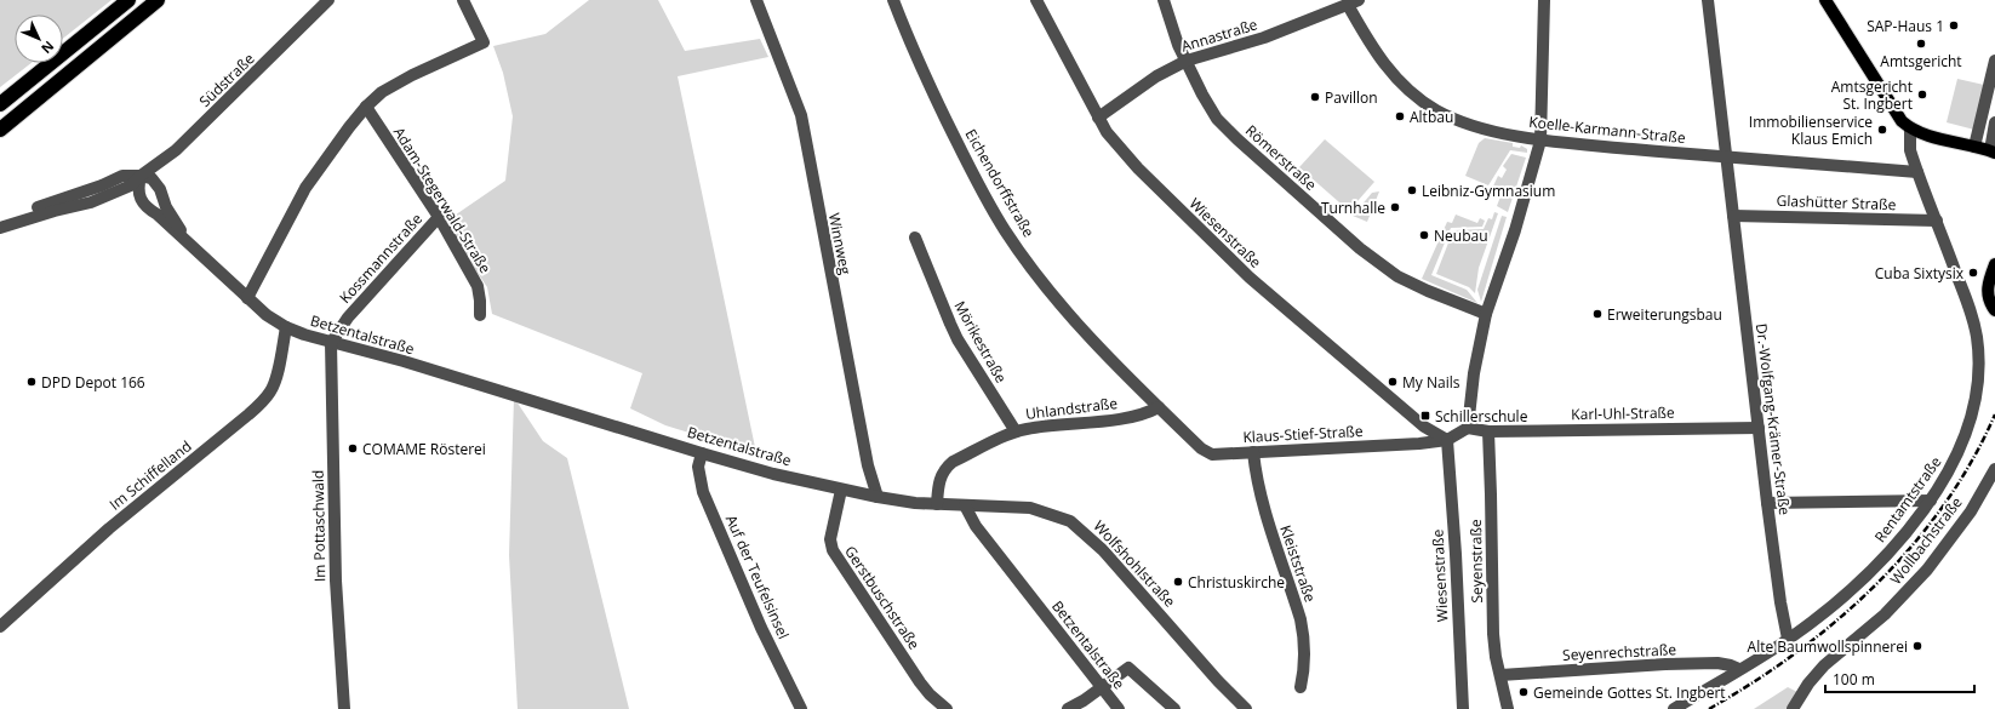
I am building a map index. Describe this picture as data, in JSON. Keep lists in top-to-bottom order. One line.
{"streets":{"street":["Annastraße","Südstraße","Koelle-Karmann-Straße","Römerstraße","Eichendorffstraße","Adam-Stegerwald-Straße","Glashütter Straße","Wiesenstraße","Winnweg","Kossmannstraße","Betzentalstraße","Mörikestraße","Uhlandstraße","Karl-Uhl-Straße","Dr.-Wolfgang-Krämer-Straße","Klaus-Stief-Straße","Im Schiffelland","Rentamtstraße","Im Pottaschwald","Wollbachstraße","Seyenstraße","Wolfshohlstraße","Kleiststraße","Auf der Teufelsinsel","Gerstbuschstraße","Seyenrechstraße"]},"crossings":[["Annastraße","Koelle-Karmann-Straße"],["Annastraße","Römerstraße"],["Annastraße","Wiesenstraße"],["Koelle-Karmann-Straße","Dr.-Wolfgang-Krämer-Straße"],["Koelle-Karmann-Straße","Rentamtstraße"],["Eichendorffstraße","Uhlandstraße"],["Eichendorffstraße","Klaus-Stief-Straße"],["Adam-Stegerwald-Straße","Kossmannstraße"],["Glashütter Straße","Dr.-Wolfgang-Krämer-Straße"],["Glashütter Straße","Rentamtstraße"],["Wiesenstraße","Klaus-Stief-Straße"],["Winnweg","Betzentalstraße"],["Kossmannstraße","Betzentalstraße"],["Kossmannstraße","Im Pottaschwald"],["Betzentalstraße","Uhlandstraße"],["Betzentalstraße","Im Schiffelland"],["Betzentalstraße","Im Pottaschwald"],["Betzentalstraße","Wolfshohlstraße"],["Betzentalstraße","Auf der Teufelsinsel"],["Betzentalstraße","Gerstbuschstraße"],["Mörikestraße","Uhlandstraße"],["Karl-Uhl-Straße","Dr.-Wolfgang-Krämer-Straße"],["Karl-Uhl-Straße","Seyenstraße"],["Dr.-Wolfgang-Krämer-Straße","Rentamtstraße"],["Klaus-Stief-Straße","Kleiststraße"],["Rentamtstraße","Seyenrechstraße"],["Seyenstraße","Seyenrechstraße"]],"places":{"other":["SAP-Haus 1","Amtsgericht","Amtsgericht St. Ingbert","Pavillon","Altbau","Immobilienservice Klaus Emich","Leibniz-Gymnasium","Turnhalle","Neubau","Cuba Sixtysix","Erweiterungsbau","DPD Depot 166","My Nails","COMAME Rösterei","Christuskirche","Alte Baumwollspinnerei","Gemeinde Gottes St. Ingbert"],"transit":["Schillerschule"]},"scale_bar":"100 m","north":"bottom right"}
